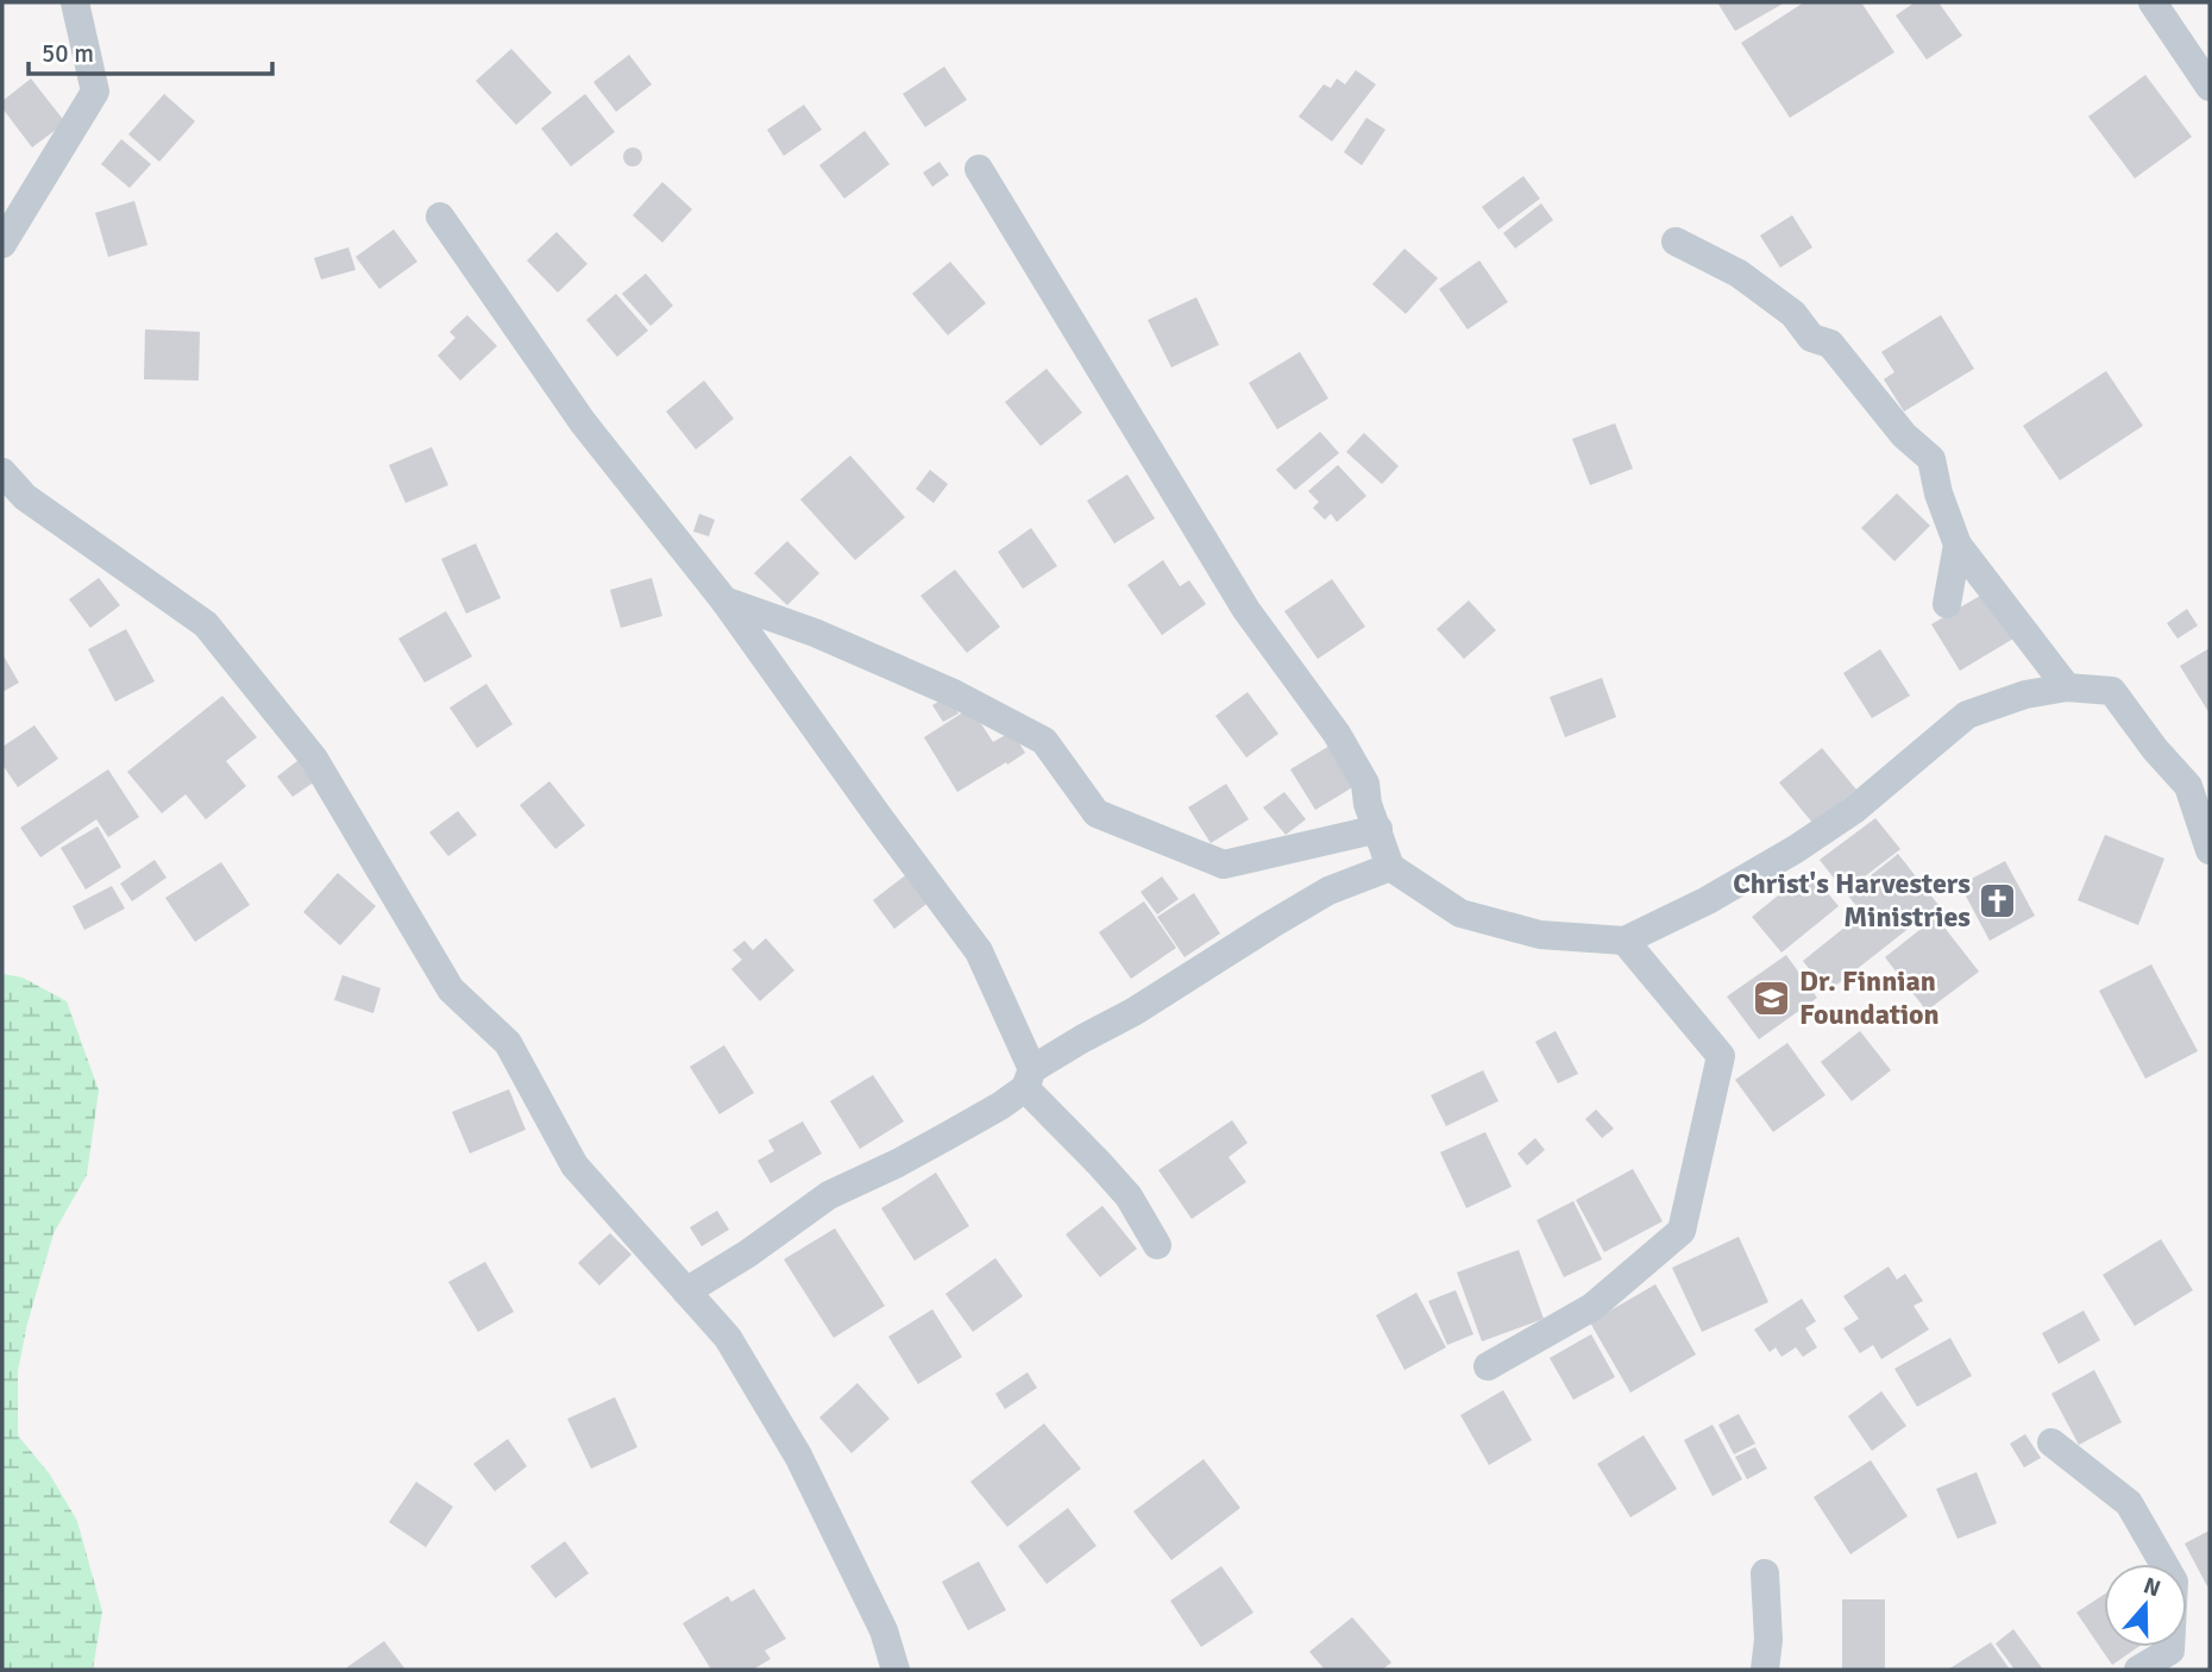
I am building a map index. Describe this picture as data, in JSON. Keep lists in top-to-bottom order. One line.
{"places":{"church":["Christ's Harvesters Ministries"],"school or university":["Dr. Finnian Foundation"]},"scale_bar":"50 m","north":"top"}
